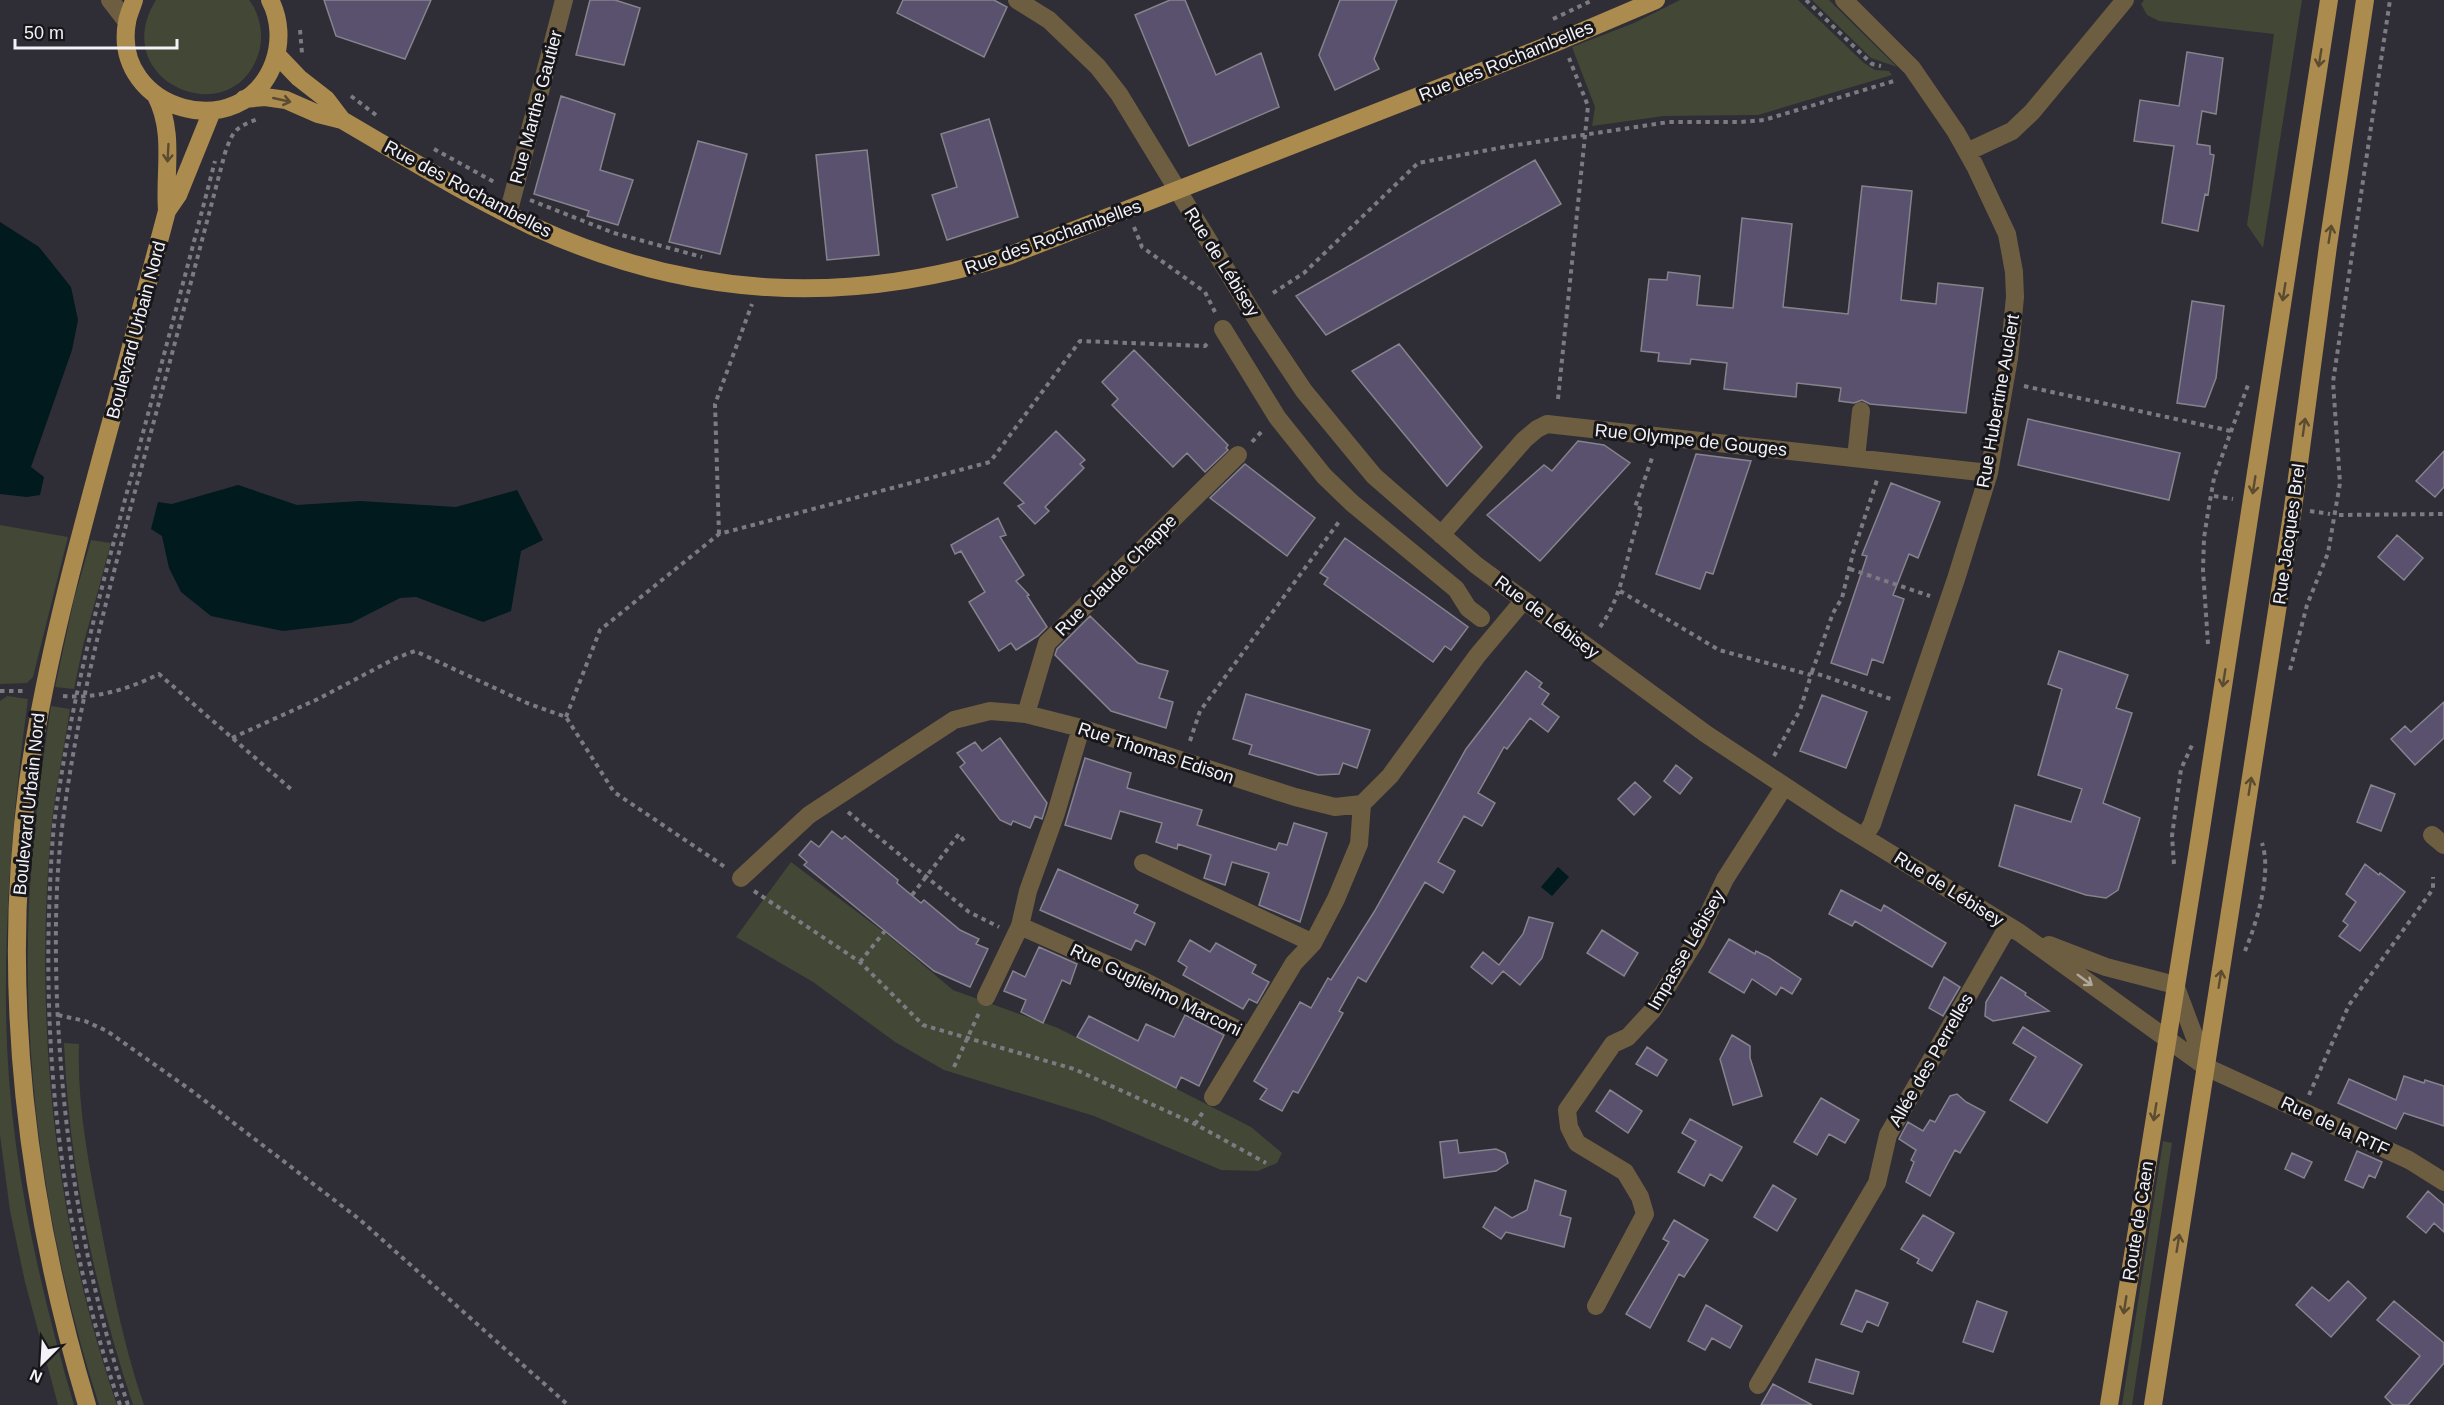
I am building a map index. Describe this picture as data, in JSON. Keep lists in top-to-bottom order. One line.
{"streets":{"main road":["Rue des Rochambelles","Boulevard Urbain Nord","Rue Jacques Brel","Route de Caen"],"street":["Rue Marthe Gautier","Rue de Lébisey","Rue Hubertine Auclert","Rue Olympe de Gouges","Rue Claude Chappe","Rue Thomas Edison","Impasse Lébisey","Rue Guglielmo Marconi","Allée des Perrelles","Rue de la RTF"]},"crossings":[["Rue des Rochambelles","Rue Marthe Gautier"],["Rue des Rochambelles","Rue de Lébisey"],["Rue de Lébisey","Rue Hubertine Auclert"],["Rue de Lébisey","Rue Olympe de Gouges"],["Rue de Lébisey","Rue Jacques Brel"],["Rue de Lébisey","Impasse Lébisey"],["Rue de Lébisey","Allée des Perrelles"],["Rue de Lébisey","Rue de la RTF"],["Rue de Lébisey","Route de Caen"],["Rue Hubertine Auclert","Rue Olympe de Gouges"],["Rue Claude Chappe","Rue Thomas Edison"],["Rue Thomas Edison","Rue Guglielmo Marconi"]],"scale_bar":"50 m","north":"bottom left"}
